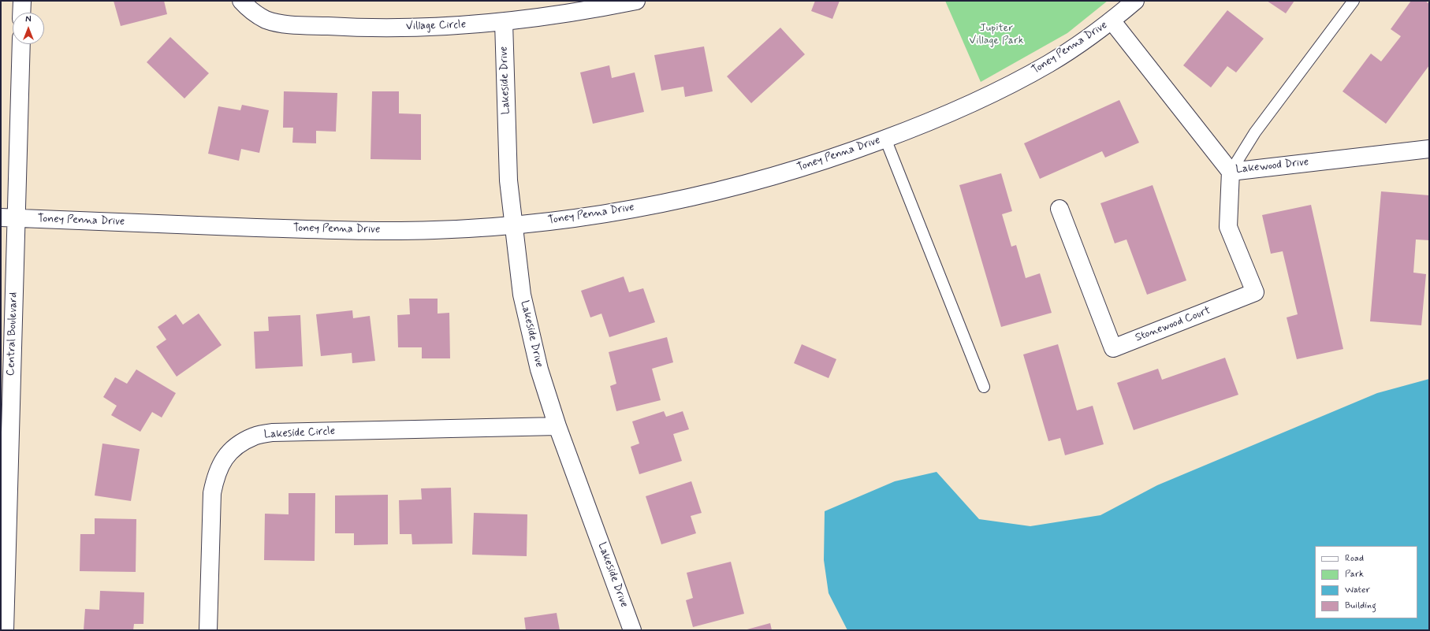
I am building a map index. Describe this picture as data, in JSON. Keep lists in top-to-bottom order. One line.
{"streets":{"street":["Village Circle","Toney Penna Drive","Lakeside Drive","Lakewood Drive","Stonewood Court","Central Boulevard","Lakeside Circle"]},"crossings":[["Village Circle","Lakeside Drive"],["Toney Penna Drive","Lakeside Drive"],["Toney Penna Drive","Lakewood Drive"],["Toney Penna Drive","Central Boulevard"],["Lakeside Drive","Lakeside Circle"],["Lakewood Drive","Stonewood Court"]],"parks":["Jupiter Village Park"],"legend":["Road","Park","Water","Building"],"north":"top"}
